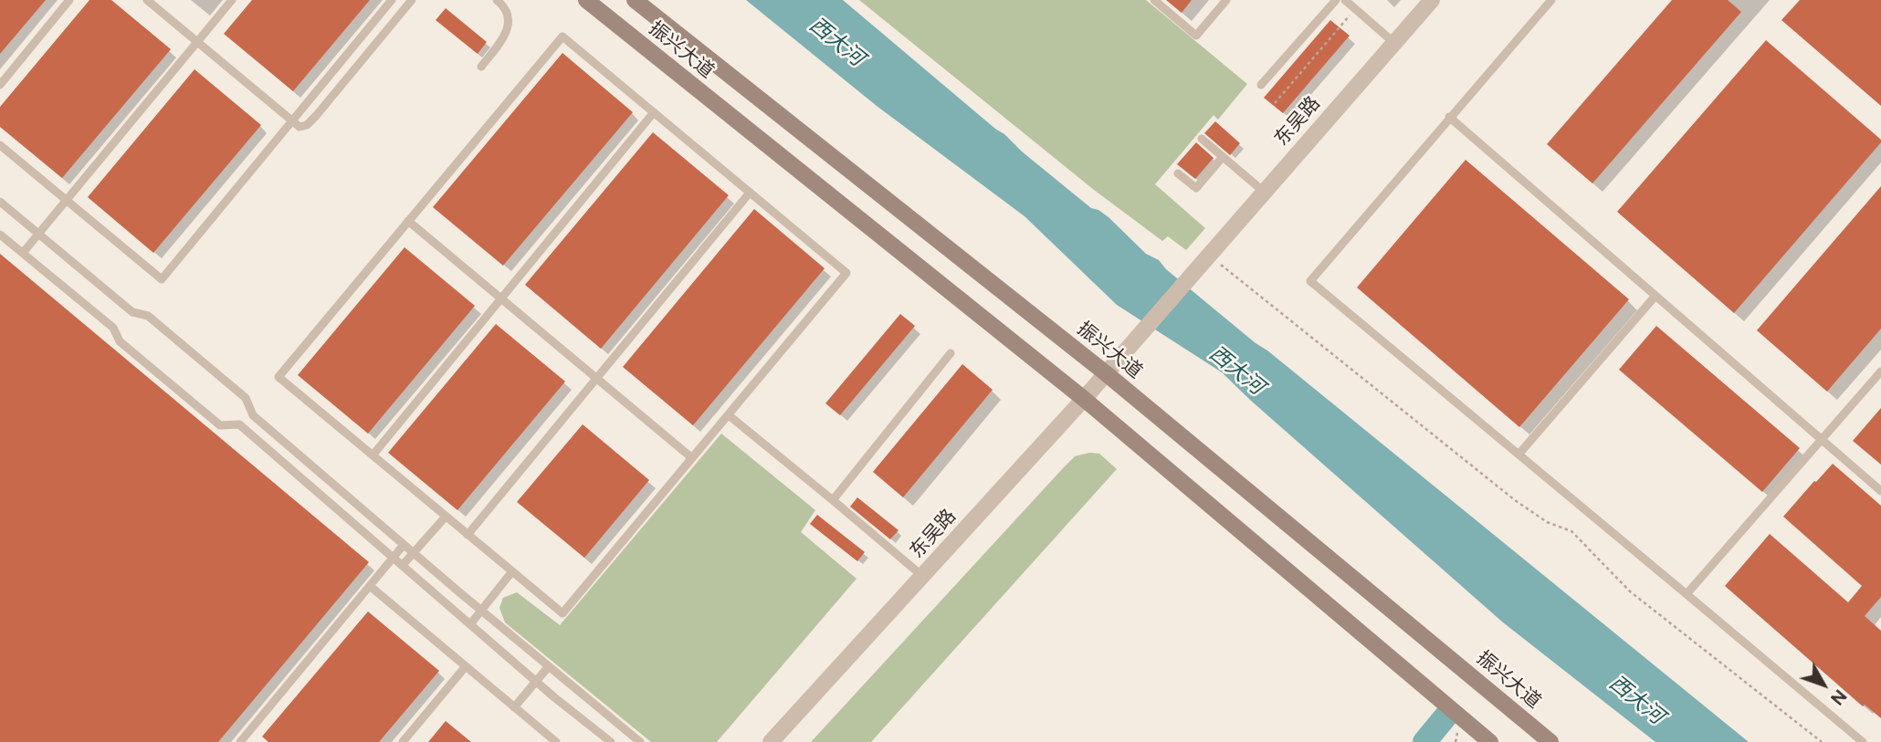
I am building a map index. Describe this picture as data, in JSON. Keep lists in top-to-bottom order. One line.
{"streets":{"main road":["振兴大道"],"street":["东吴路"]},"crossings":[["振兴大道","东吴路"]],"water":["西大河"],"north":"bottom right"}
